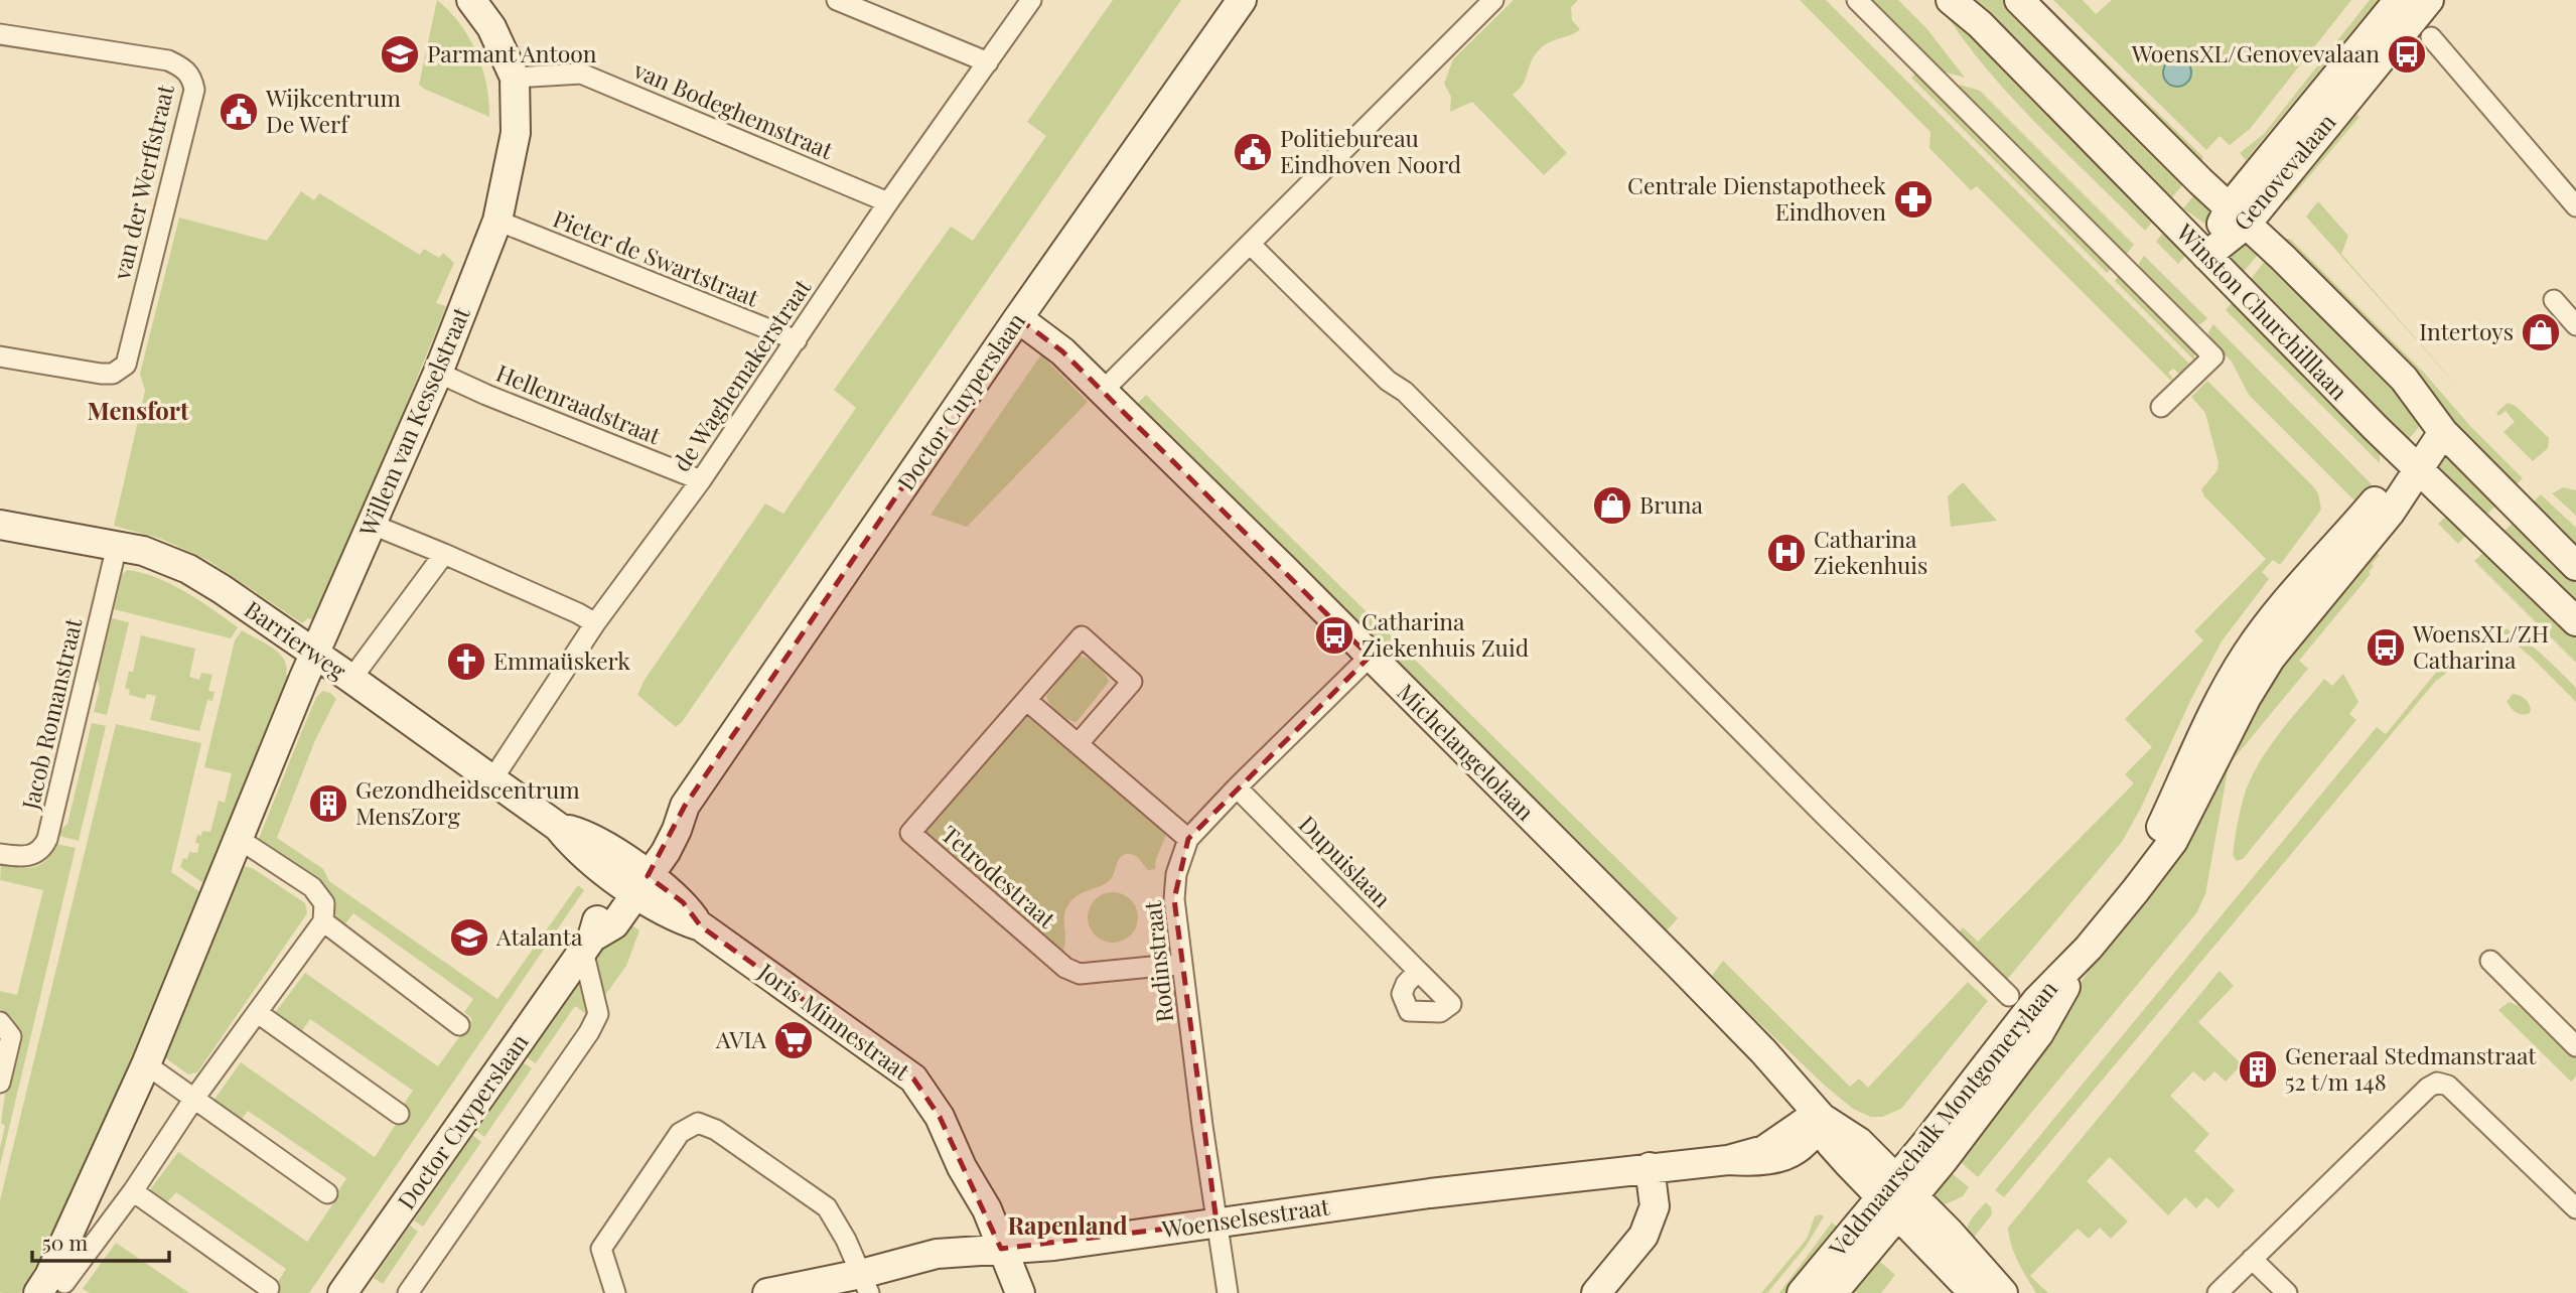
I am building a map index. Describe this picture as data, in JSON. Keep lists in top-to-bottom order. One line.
{"streets":{"street":["van Bodeghemstraat","Genovevalaan","van der Werffstraat","Pieter de Swartstraat","Winston Churchilllaan","de Waghemakerstraat","Doctor Cuyperslaan","Hellenraadstraat","Willem van Kesselstraat","Barrierweg","Jacob Romanstraat","Michelangelolaan","Dupuislaan","Tetrodestraat","Rodinstraat","Joris Minnestraat","Veldmaarschalk Montgomerylaan","Woenselsestraat"]},"crossings":[["van Bodeghemstraat","de Waghemakerstraat"],["van Bodeghemstraat","Willem van Kesselstraat"],["Genovevalaan","Winston Churchilllaan"],["Pieter de Swartstraat","de Waghemakerstraat"],["Pieter de Swartstraat","Willem van Kesselstraat"],["Winston Churchilllaan","Veldmaarschalk Montgomerylaan"],["de Waghemakerstraat","Hellenraadstraat"],["de Waghemakerstraat","Barrierweg"],["Doctor Cuyperslaan","Barrierweg"],["Doctor Cuyperslaan","Michelangelolaan"],["Doctor Cuyperslaan","Joris Minnestraat"],["Hellenraadstraat","Willem van Kesselstraat"],["Willem van Kesselstraat","Barrierweg"],["Barrierweg","Jacob Romanstraat"],["Barrierweg","Joris Minnestraat"],["Michelangelolaan","Rodinstraat"],["Michelangelolaan","Veldmaarschalk Montgomerylaan"],["Michelangelolaan","Woenselsestraat"],["Dupuislaan","Rodinstraat"],["Tetrodestraat","Rodinstraat"],["Rodinstraat","Woenselsestraat"],["Joris Minnestraat","Woenselsestraat"]],"districts":["Mensfort","Rapenland"],"places":{"school or university":["Parmant Antoon","Atalanta"],"bus stop":["WoensXL/Genovevalaan","Catharina Ziekenhuis Zuid","WoensXL/ZH Catharina"],"public building":["Wijkcentrum De Werf","Politiebureau Eindhoven Noord"],"pharmacy":["Centrale Dienstapotheek Eindhoven"],"shop":["Intertoys","Bruna"],"hospital":["Catharina Ziekenhuis"],"church":["Emmaüskerk"],"building":["Gezondheidscentrum MensZorg","Generaal Stedmanstraat 52 t/m 148"],"supermarket":["AVIA"]},"scale_bar":"50 m"}
